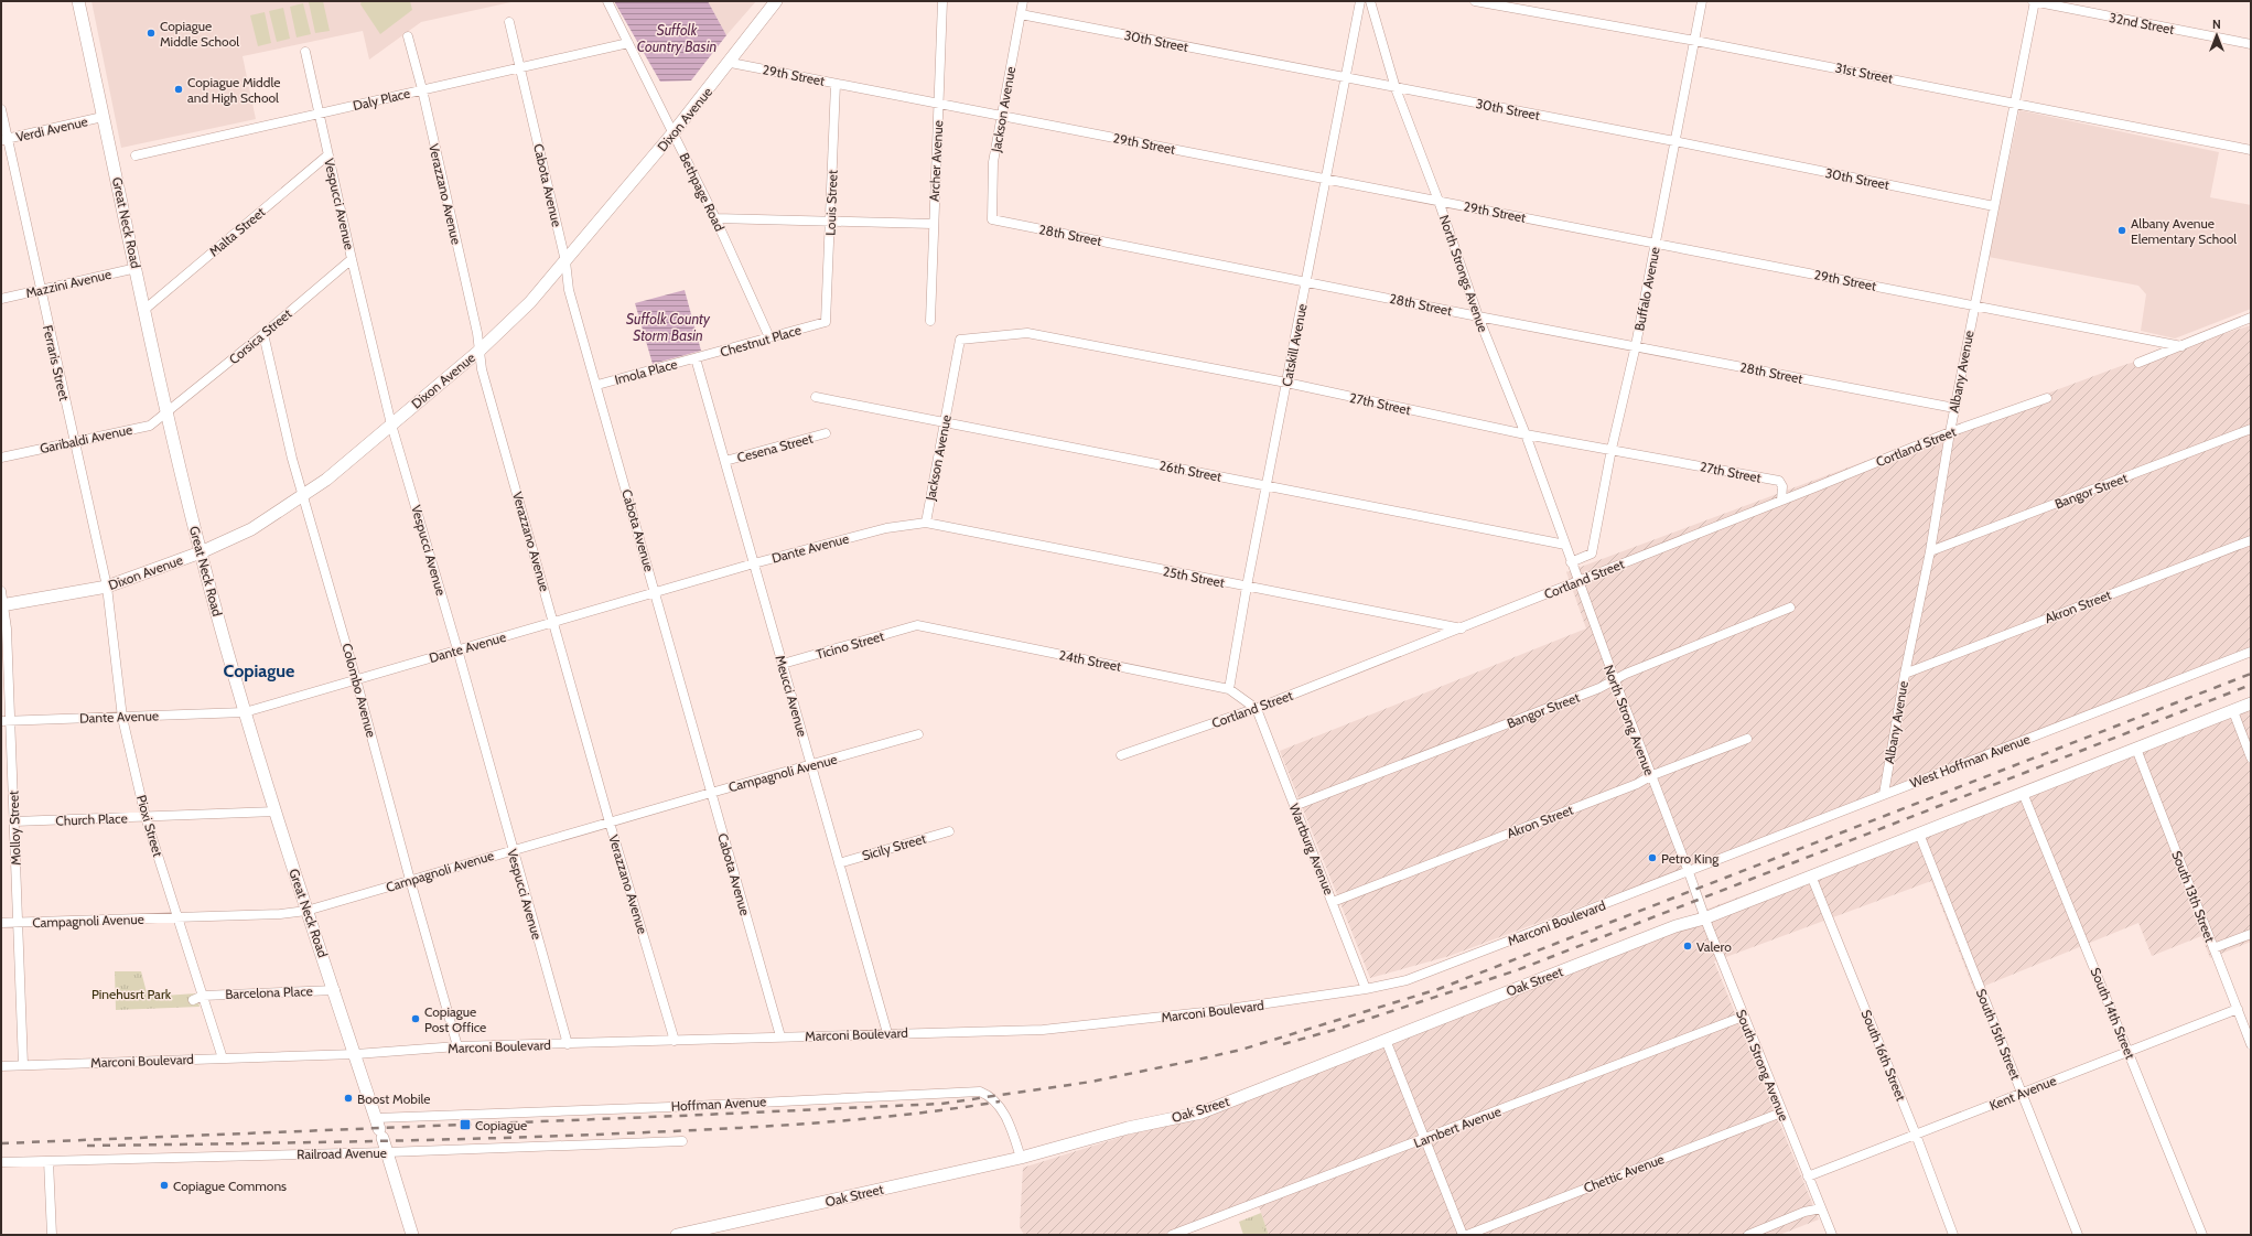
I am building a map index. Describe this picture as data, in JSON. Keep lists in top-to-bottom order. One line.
{"streets":{"main road":["Dixon Avenue","Great Neck Road","Oak Street"],"street":["32nd Street","30th Street","31st Street","29th Street","Daly Place","Jackson Avenue","Verdi Avenue","Archer Avenue","Cabota Avenue","Bethpage Road","Verazzano Avenue","Louis Street","Vespucci Avenue","Malta Street","28th Street","North Strongs Avenue","Mazzini Avenue","Buffalo Avenue","Corsica Street","Chestnut Place","Catskill Avenue","Ferraris Street","Imola Place","Albany Avenue","27th Street","Garibaldi Avenue","Cortland Street","Cesena Street","26th Street","Bangor Street","Dante Avenue","25th Street","Akron Street","Ticino Street","24th Street","Colombo Avenue","Meucci Avenue","North Strong Avenue","West Hoffman Avenue","Campagnoli Avenue","Church Place","Pioxi Street","Molloy Street","Sicily Street","Wartburg Avenue","South 13th Street","Marconi Boulevard","Barcelona Place","South 14th Street","South 15th Street","South 16th Street","South Strong Avenue","Kent Avenue","Hoffman Avenue","Lambert Avenue","Railroad Avenue","Chettic Avenue"]},"crossings":[["32nd Street","Albany Avenue"],["30th Street","Jackson Avenue"],["30th Street","North Strongs Avenue"],["30th Street","Buffalo Avenue"],["30th Street","Catskill Avenue"],["30th Street","Albany Avenue"],["31st Street","Buffalo Avenue"],["31st Street","Albany Avenue"],["29th Street","Jackson Avenue"],["29th Street","Dixon Avenue"],["29th Street","Archer Avenue"],["29th Street","Louis Street"],["29th Street","North Strongs Avenue"],["29th Street","Buffalo Avenue"],["29th Street","Catskill Avenue"],["29th Street","Albany Avenue"],["Daly Place","Cabota Avenue"],["Daly Place","Bethpage Road"],["Daly Place","Verazzano Avenue"],["Daly Place","Vespucci Avenue"],["Jackson Avenue","28th Street"],["Jackson Avenue","27th Street"],["Jackson Avenue","26th Street"],["Jackson Avenue","Dante Avenue"],["Jackson Avenue","25th Street"],["Dixon Avenue","Cabota Avenue"],["Dixon Avenue","Bethpage Road"],["Dixon Avenue","Verazzano Avenue"],["Dixon Avenue","Vespucci Avenue"],["Dixon Avenue","Great Neck Road"],["Dixon Avenue","Ferraris Street"],["Dixon Avenue","Colombo Avenue"],["Dixon Avenue","Pioxi Street"],["Dixon Avenue","Molloy Street"],["Verdi Avenue","Great Neck Road"],["Verdi Avenue","Ferraris Street"],["Cabota Avenue","Imola Place"],["Cabota Avenue","Dante Avenue"],["Cabota Avenue","Campagnoli Avenue"],["Cabota Avenue","Marconi Boulevard"],["Bethpage Road","Chestnut Place"],["Verazzano Avenue","Dante Avenue"],["Verazzano Avenue","Campagnoli Avenue"],["Verazzano Avenue","Marconi Boulevard"],["Louis Street","Chestnut Place"],["Vespucci Avenue","Malta Street"],["Vespucci Avenue","Corsica Street"],["Vespucci Avenue","Dante Avenue"],["Vespucci Avenue","Campagnoli Avenue"],["Vespucci Avenue","Marconi Boulevard"],["Great Neck Road","Malta Street"],["Great Neck Road","Mazzini Avenue"],["Great Neck Road","Corsica Street"],["Great Neck Road","Garibaldi Avenue"],["Great Neck Road","Dante Avenue"],["Great Neck Road","Campagnoli Avenue"],["Great Neck Road","Church Place"],["Great Neck Road","Marconi Boulevard"],["Great Neck Road","Barcelona Place"],["Great Neck Road","Hoffman Avenue"],["Great Neck Road","Railroad Avenue"],["28th Street","North Strongs Avenue"],["28th Street","Buffalo Avenue"],["28th Street","Catskill Avenue"],["28th Street","Albany Avenue"],["North Strongs Avenue","27th Street"],["North Strongs Avenue","26th Street"],["North Strongs Avenue","North Strong Avenue"],["Mazzini Avenue","Ferraris Street"],["Buffalo Avenue","27th Street"],["Buffalo Avenue","North Strong Avenue"],["Corsica Street","Garibaldi Avenue"],["Corsica Street","Colombo Avenue"],["Chestnut Place","Imola Place"],["Chestnut Place","Meucci Avenue"],["Catskill Avenue","27th Street"],["Catskill Avenue","26th Street"],["Catskill Avenue","25th Street"],["Catskill Avenue","24th Street"],["Ferraris Street","Garibaldi Avenue"],["Ferraris Street","Pioxi Street"],["Imola Place","Meucci Avenue"],["Albany Avenue","Cortland Street"],["Albany Avenue","Bangor Street"],["Albany Avenue","Akron Street"],["Albany Avenue","West Hoffman Avenue"],["27th Street","Cortland Street"],["Cortland Street","25th Street"],["Cortland Street","24th Street"],["Cortland Street","North Strong Avenue"],["Cortland Street","Wartburg Avenue"],["Cesena Street","Meucci Avenue"],["26th Street","North Strong Avenue"],["Bangor Street","North Strong Avenue"],["Bangor Street","Wartburg Avenue"],["Dante Avenue","25th Street"],["Dante Avenue","Colombo Avenue"],["Dante Avenue","Meucci Avenue"],["Dante Avenue","Pioxi Street"],["Dante Avenue","Molloy Street"],["Akron Street","North Strong Avenue"],["Akron Street","Wartburg Avenue"],["Ticino Street","24th Street"],["Ticino Street","Meucci Avenue"],["24th Street","Wartburg Avenue"],["Colombo Avenue","Campagnoli Avenue"],["Colombo Avenue","Marconi Boulevard"],["Meucci Avenue","Campagnoli Avenue"],["Meucci Avenue","Sicily Street"],["Meucci Avenue","Marconi Boulevard"],["North Strong Avenue","West Hoffman Avenue"],["North Strong Avenue","Marconi Boulevard"],["North Strong Avenue","South Strong Avenue"],["West Hoffman Avenue","Marconi Boulevard"],["Campagnoli Avenue","Pioxi Street"],["Campagnoli Avenue","Molloy Street"],["Church Place","Pioxi Street"],["Church Place","Molloy Street"],["Pioxi Street","Marconi Boulevard"],["Pioxi Street","Barcelona Place"],["Molloy Street","Marconi Boulevard"],["Wartburg Avenue","Marconi Boulevard"],["South 13th Street","Kent Avenue"],["Oak Street","South Strong Avenue"],["Oak Street","Hoffman Avenue"],["South 14th Street","Kent Avenue"],["South 15th Street","Kent Avenue"],["South 16th Street","Kent Avenue"],["South Strong Avenue","Kent Avenue"],["South Strong Avenue","Lambert Avenue"],["South Strong Avenue","Chettic Avenue"]],"districts":["Copiague"],"water":["Suffolk Country Basin","Suffolk County Storm Basin"],"parks":["Pinehusrt Park"],"places":{"other":["Copiague Middle School","Copiague Middle and High School","Albany Avenue Elementary School","Petro King","Valero","Copiague Post Office","Boost Mobile","Copiague Commons"],"transit":["Copiague"]},"north":"top"}
